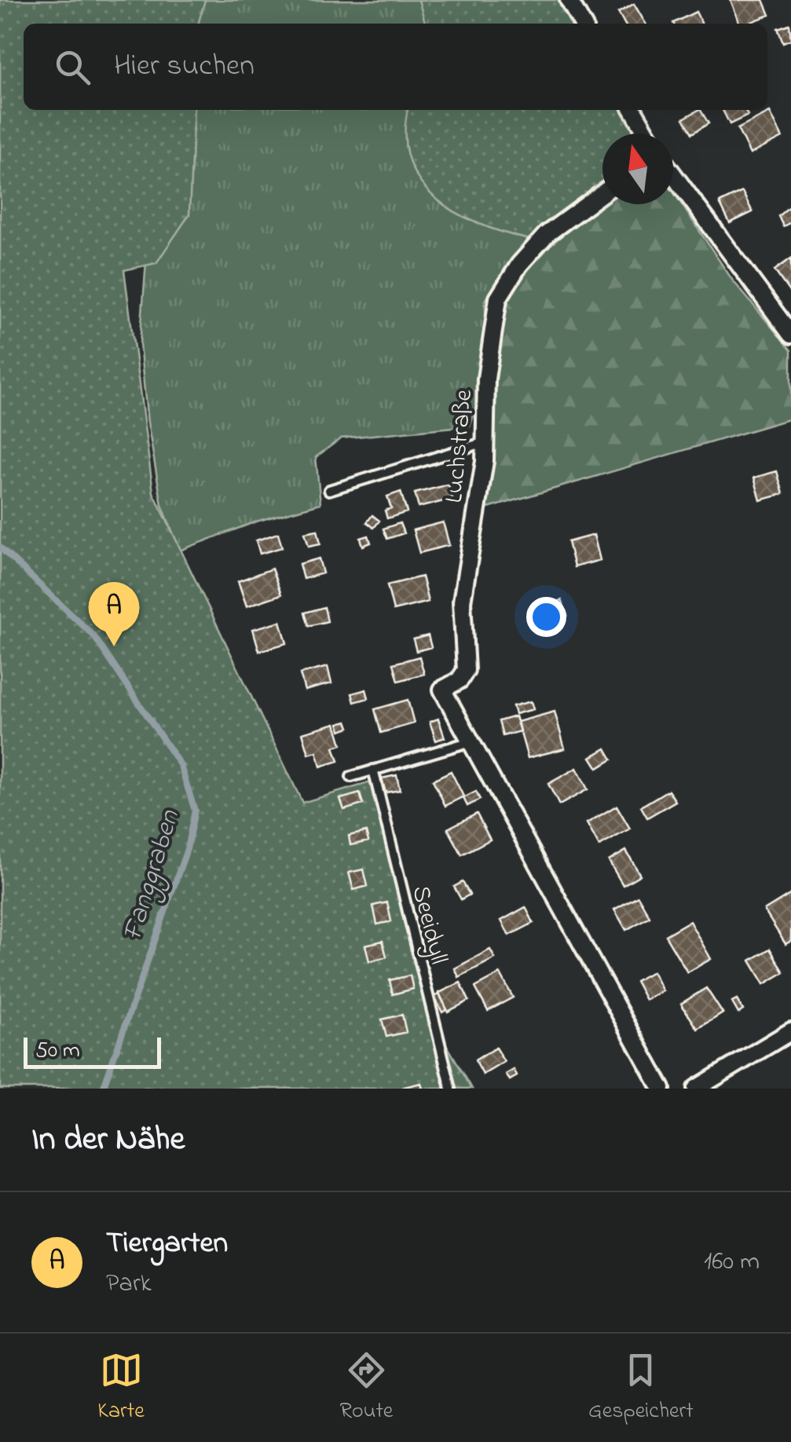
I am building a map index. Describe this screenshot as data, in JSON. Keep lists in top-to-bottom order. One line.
{"streets":{"street":["Luchstraße"],"lane":["Seeidyll"]},"water":["Fanggraben"],"scale_bar":"50 m","north":"top","page":{"search":"Hier suchen","pins":"A","scale":"50 m","heading":"In der Nähe","list":[{"mark":"A","name":"Tiergarten","note":"Park","value":"160 m"}],"nav":["Karte","Route","Gespeichert"]}}
